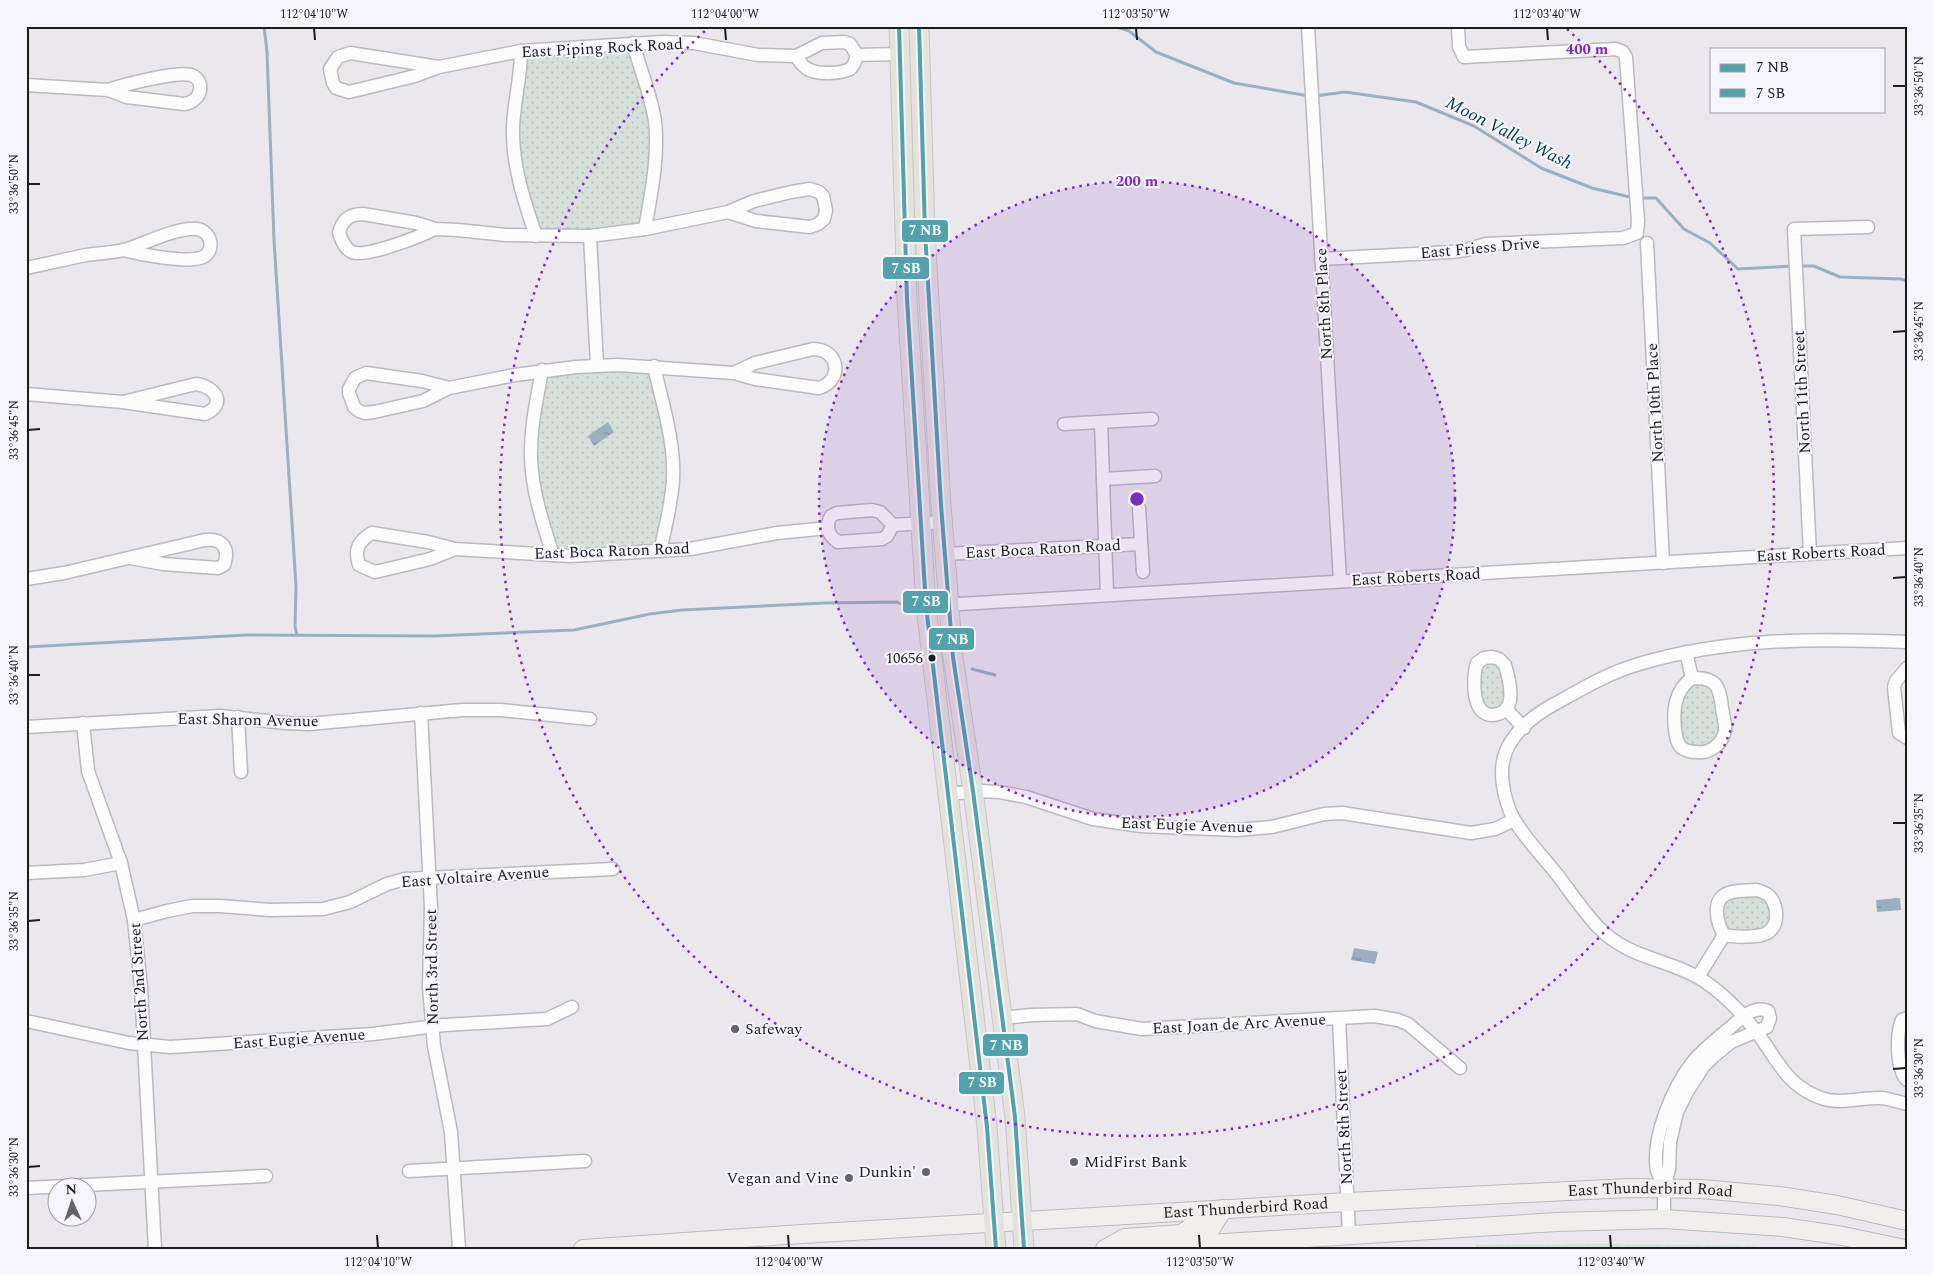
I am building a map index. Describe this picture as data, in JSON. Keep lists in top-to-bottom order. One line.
{"streets":{"main road":["East Thunderbird Road"],"street":["East Piping Rock Road","East Friess Drive","North 8th Place","North 11th Street","North 10th Place","East Boca Raton Road","East Roberts Road","East Sharon Avenue","East Eugie Avenue","East Voltaire Avenue","North 3rd Street","North 2nd Street","East Joan de Arc Avenue","North 8th Street"]},"crossings":[["East Friess Drive","North 8th Place"],["North 8th Place","East Roberts Road"],["North 11th Street","East Roberts Road"],["North 10th Place","East Roberts Road"],["East Sharon Avenue","North 3rd Street"],["East Sharon Avenue","North 2nd Street"],["East Eugie Avenue","North 3rd Street"],["East Eugie Avenue","North 2nd Street"],["East Voltaire Avenue","North 3rd Street"],["East Voltaire Avenue","North 2nd Street"],["East Joan de Arc Avenue","North 8th Street"],["North 8th Street","East Thunderbird Road"]],"water":["Moon Valley Wash"],"places":["10656","Safeway","MidFirst Bank","Dunkin'","Vegan and Vine"],"legend":["7 NB","7 SB"],"north":"top","coordinates":["112°04'10\"W","112°04'00\"W","112°03'50\"W","112°03'40\"W","33°36'50\"N","33°36'45\"N","33°36'40\"N","33°36'35\"N","33°36'30\"N"],"rings":["400 m","200 m"]}
